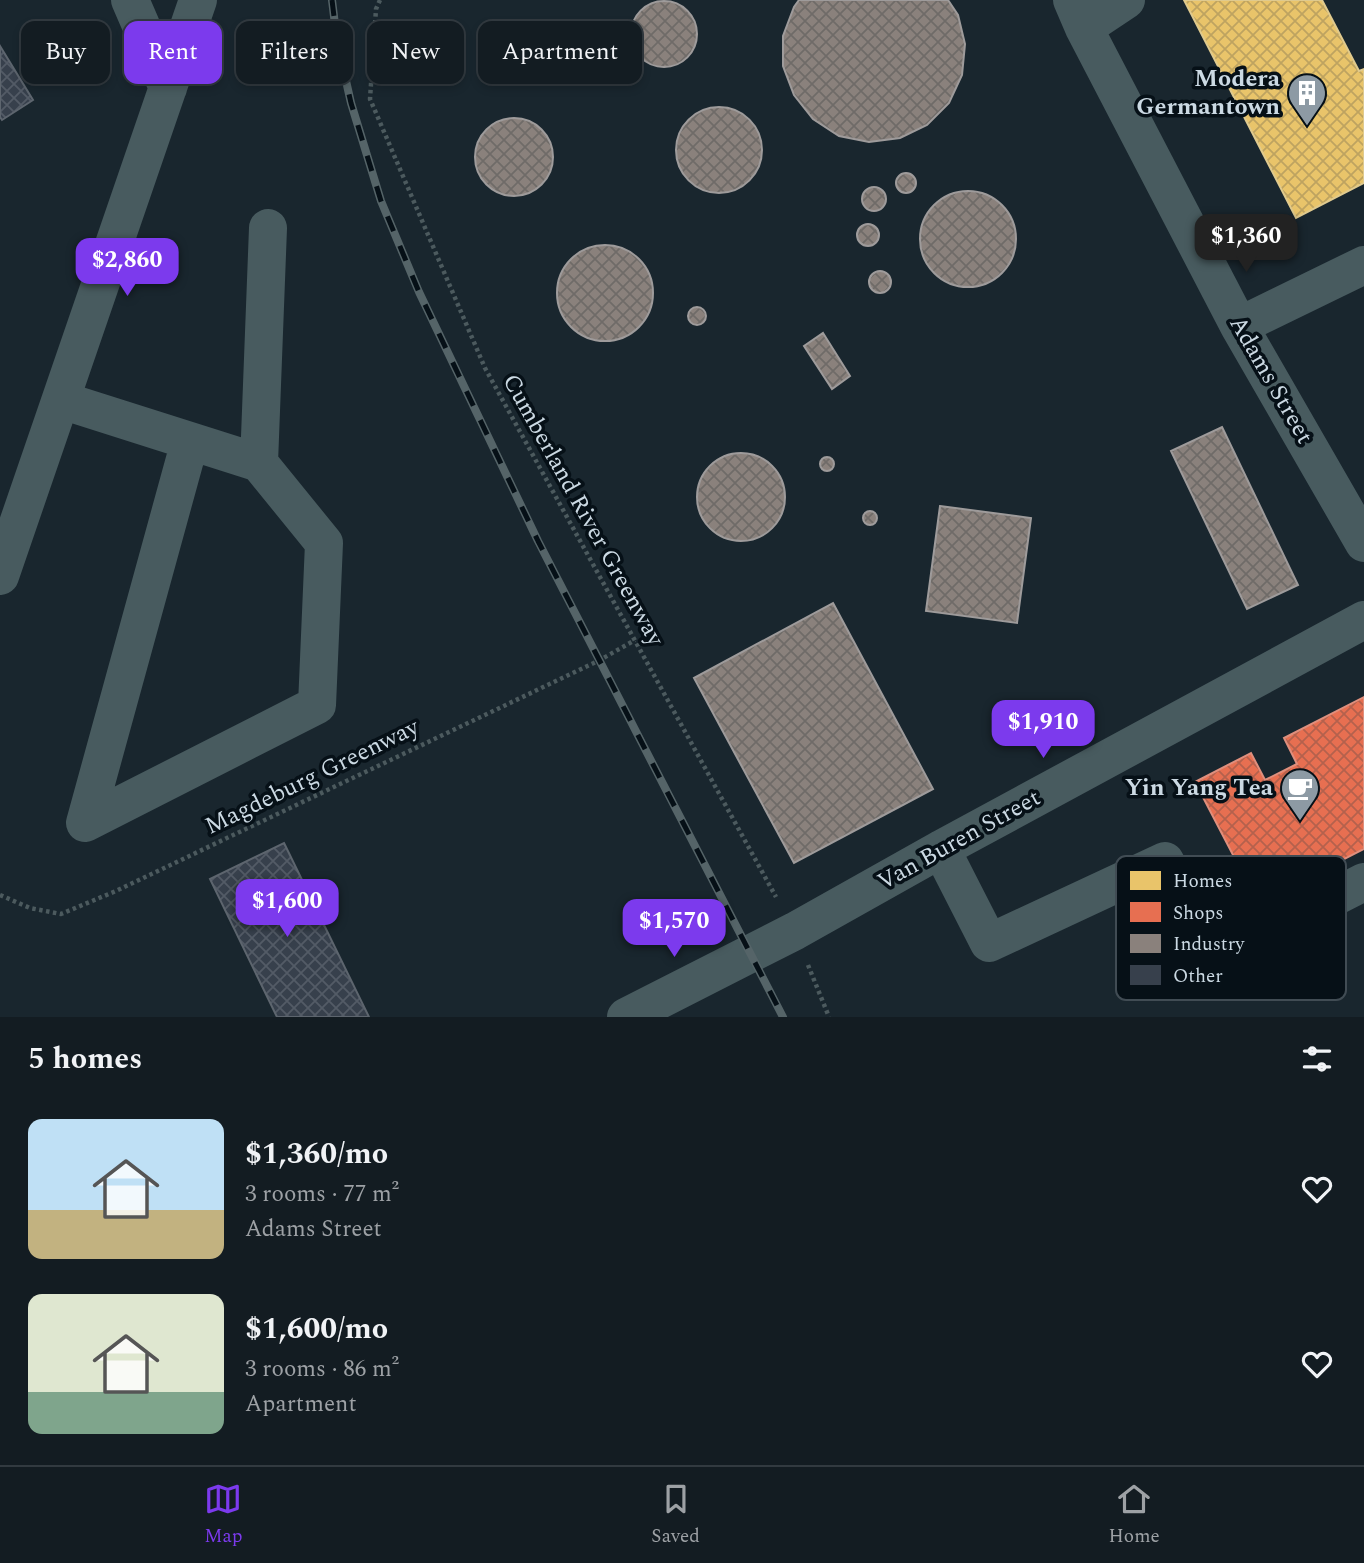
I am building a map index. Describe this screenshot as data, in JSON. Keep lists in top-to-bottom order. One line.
{"streets":{"street":["Adams Street","Van Buren Street"],"path":["Cumberland River Greenway","Magdeburg Greenway"]},"crossings":[["Cumberland River Greenway","Magdeburg Greenway"],["Cumberland River Greenway","Van Buren Street"]],"places":{"building":["Modera Germantown"],"cafe":["Yin Yang Tea"]},"legend":["Homes","Shops","Industry","Other"],"page":{"chip":["Buy","Rent","Filters","New","Apartment"],"price":["$1,360","$2,860","$1,910","$1,600","$1,570"],"heading":"5 homes","list":[{"name":"$1,360/mo","note":"3 rooms · 77 m² · Adams Street"},{"name":"$1,600/mo","note":"3 rooms · 86 m² · Apartment"}],"tabs":["Map","Saved","Home"]}}
